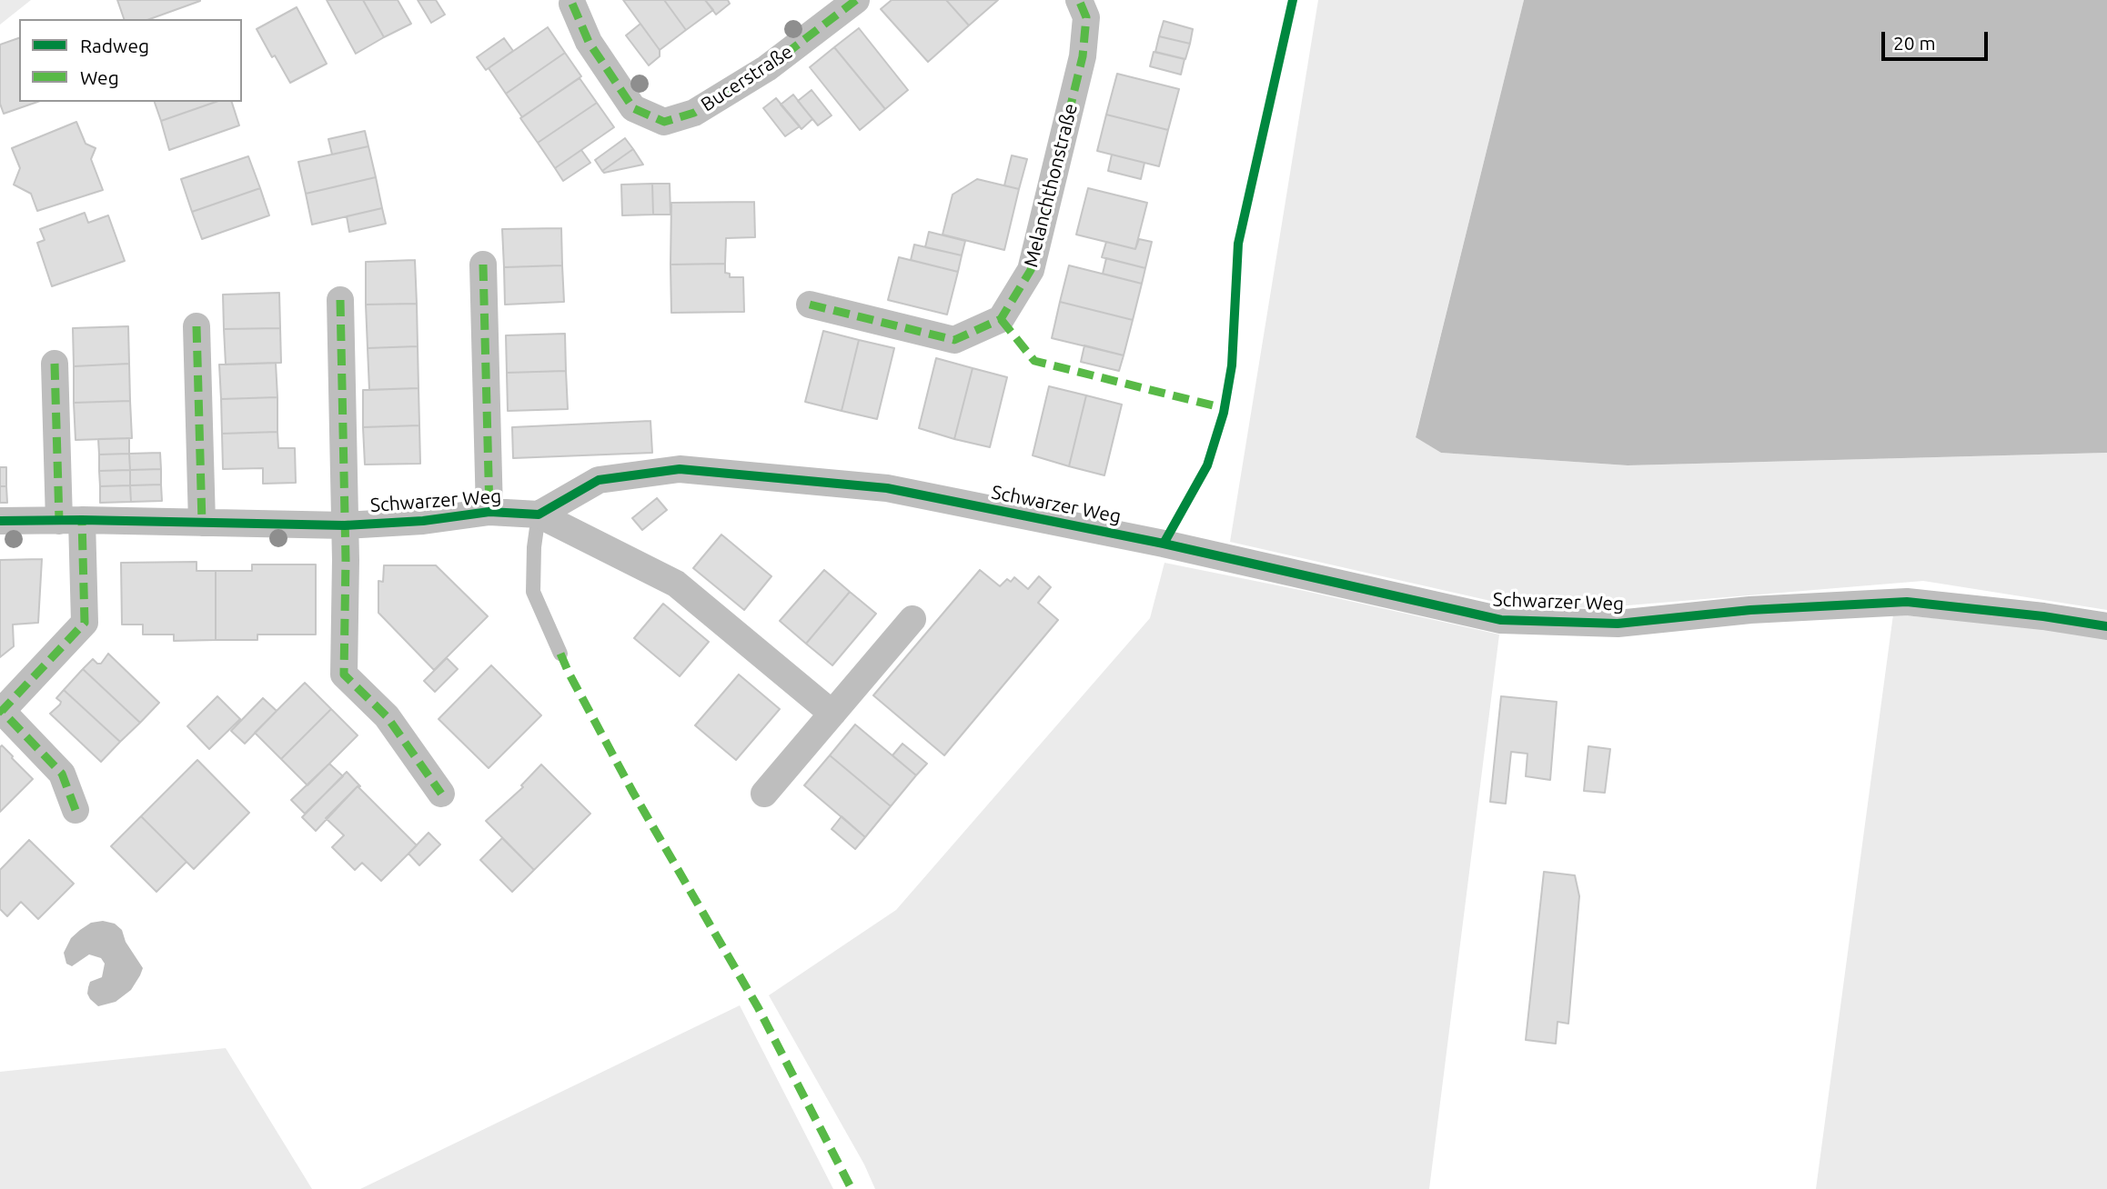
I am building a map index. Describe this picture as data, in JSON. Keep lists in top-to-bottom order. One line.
{"streets":{"street":["Bucerstraße","Melanchthonstraße","Schwarzer Weg"]},"legend":["Radweg","Weg"],"scale_bar":"20 m"}
